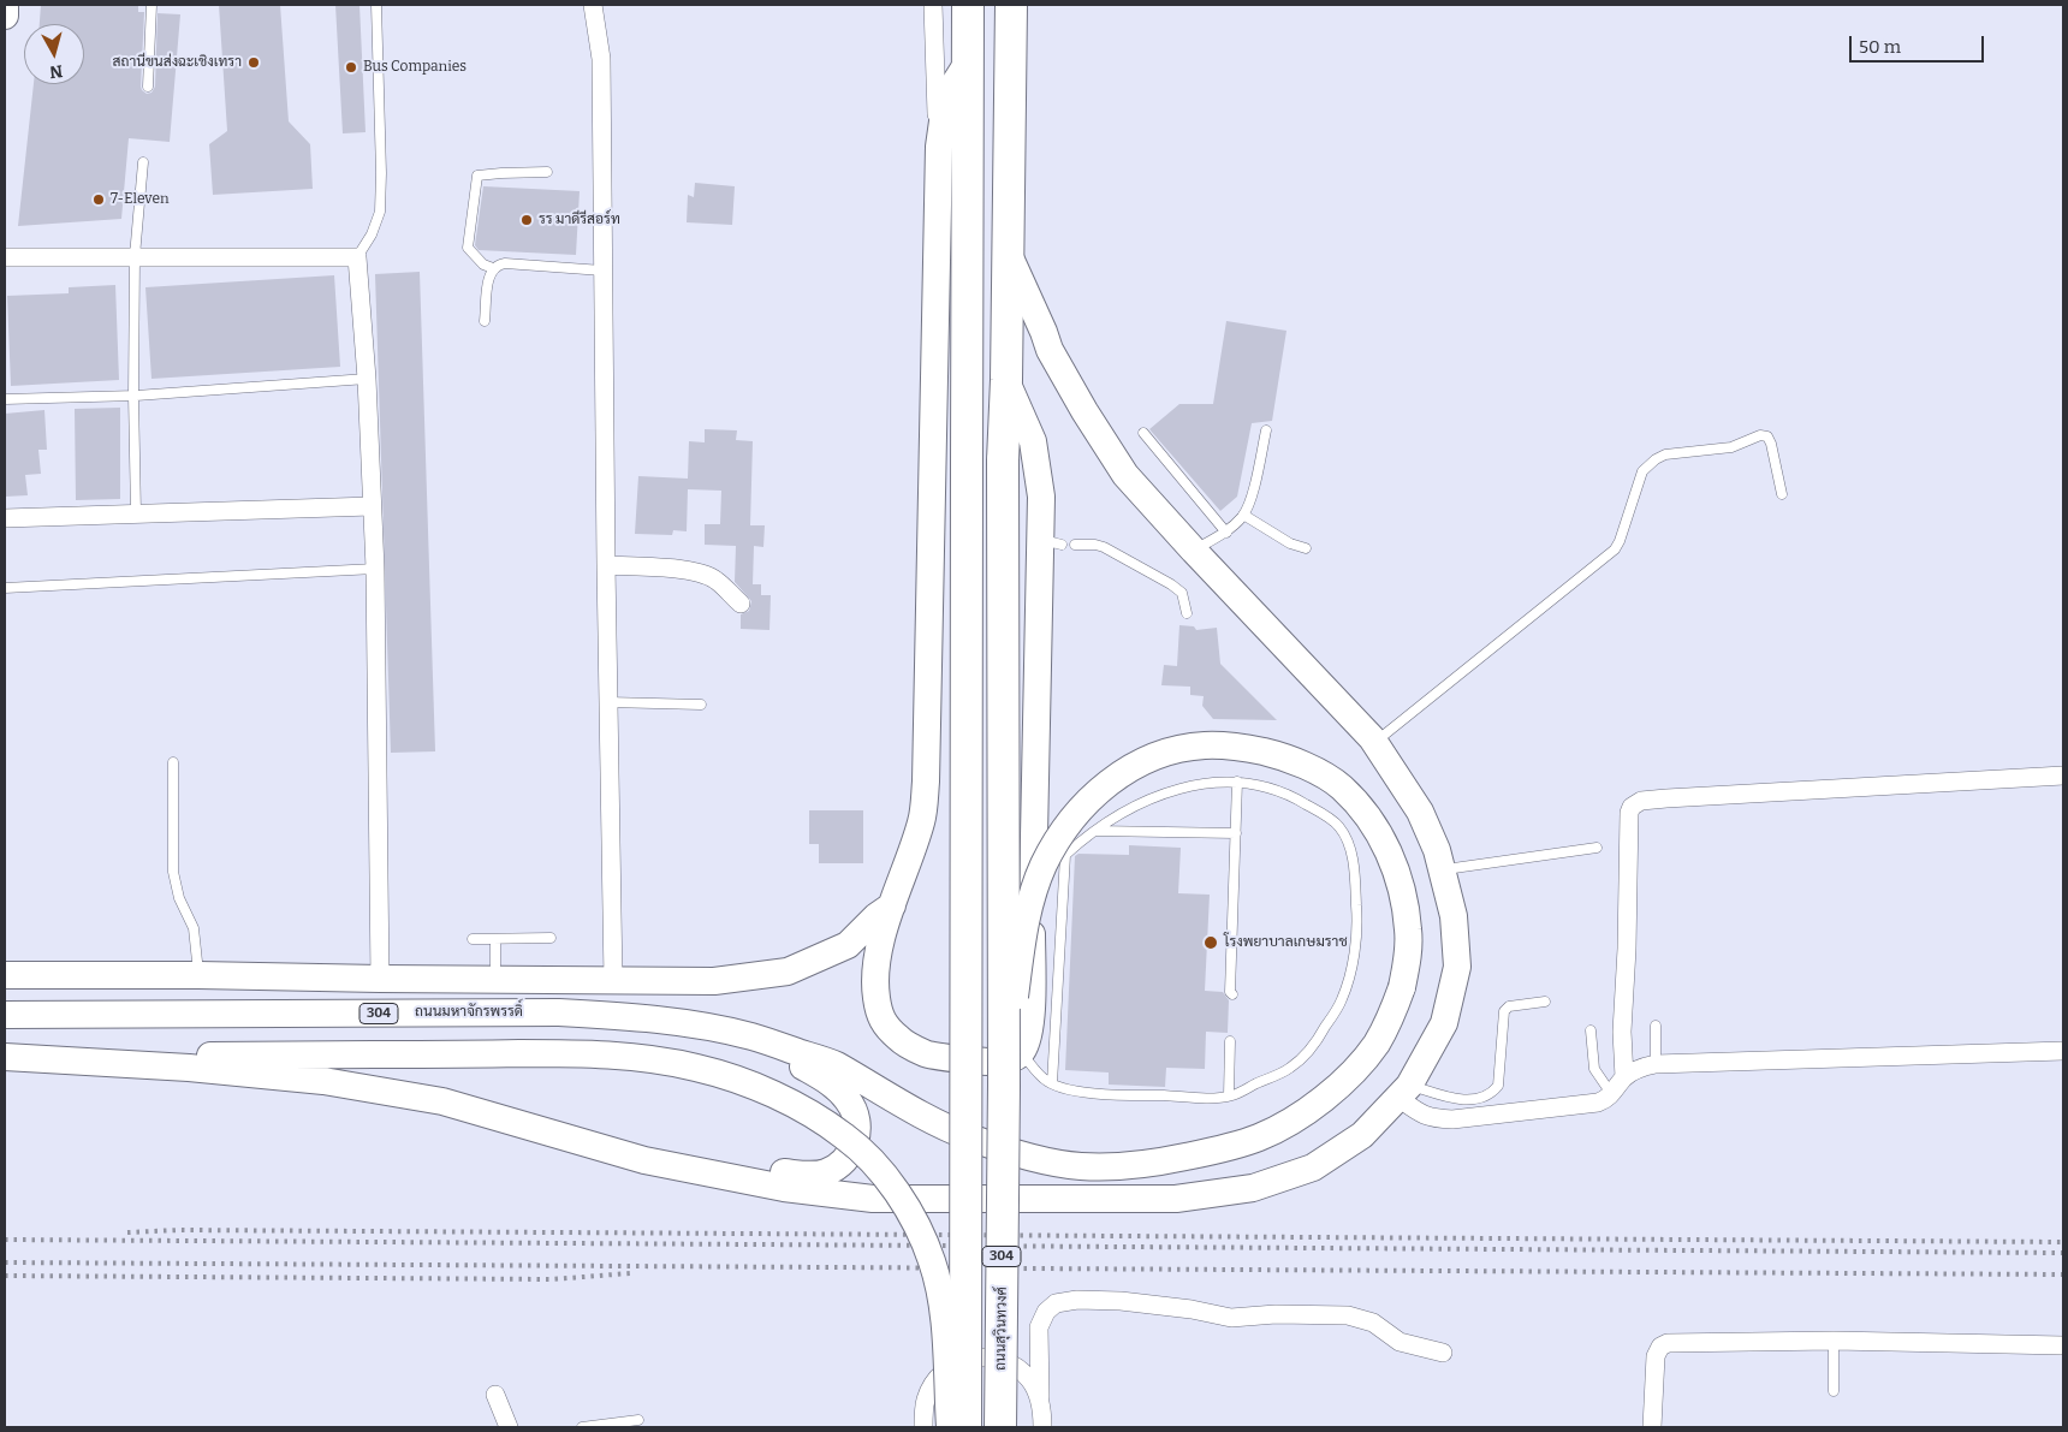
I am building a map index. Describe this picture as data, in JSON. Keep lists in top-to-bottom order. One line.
{"streets":{"highway":["304","ถนนสุวินทวงศ์"],"main road":["ถนนมหาจักรพรรดิ์"]},"places":["สถานีขนส่งฉะเชิงเทรา","Bus Companies","7-Eleven","รร มาดีรีสอร์ท","โรงพยาบาลเกษมราช"],"scale_bar":"50 m","north":"bottom"}
